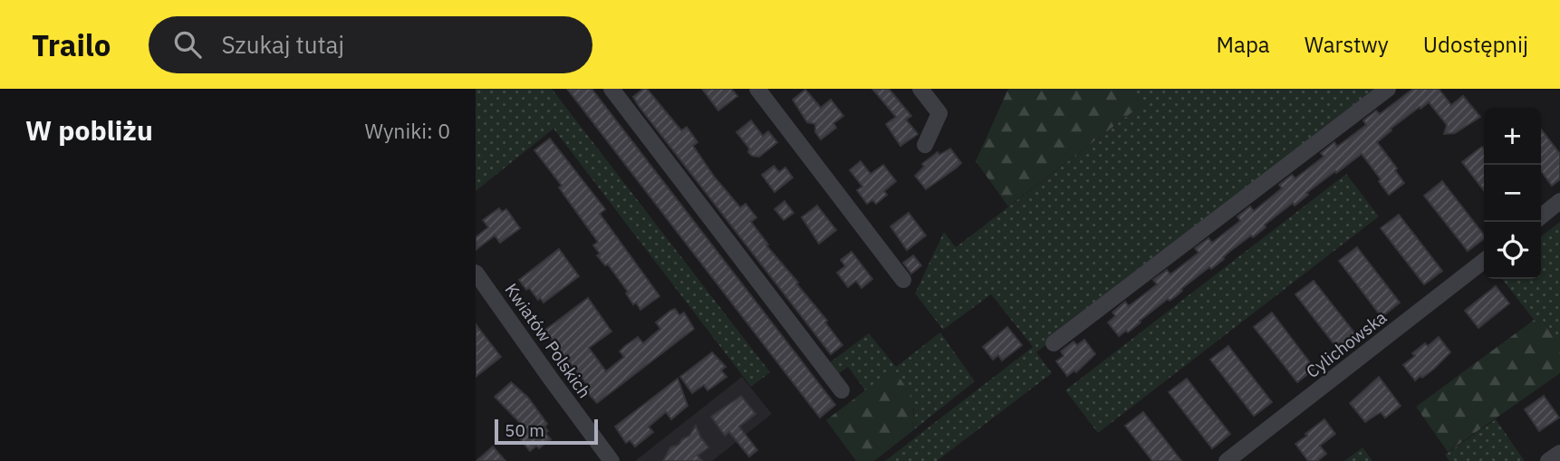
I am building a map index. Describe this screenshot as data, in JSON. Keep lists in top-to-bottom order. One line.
{"streets":{"street":["Kwiatów Polskich","Cylichowska"]},"scale_bar":"50 m","page":{"header":"Trailo","search":"Szukaj tutaj","nav":["Mapa","Warstwy","Udostępnij"],"heading":["W pobliżu","Wyniki: 0"],"map_buttons":["+","−"],"scale":"50 m"}}
